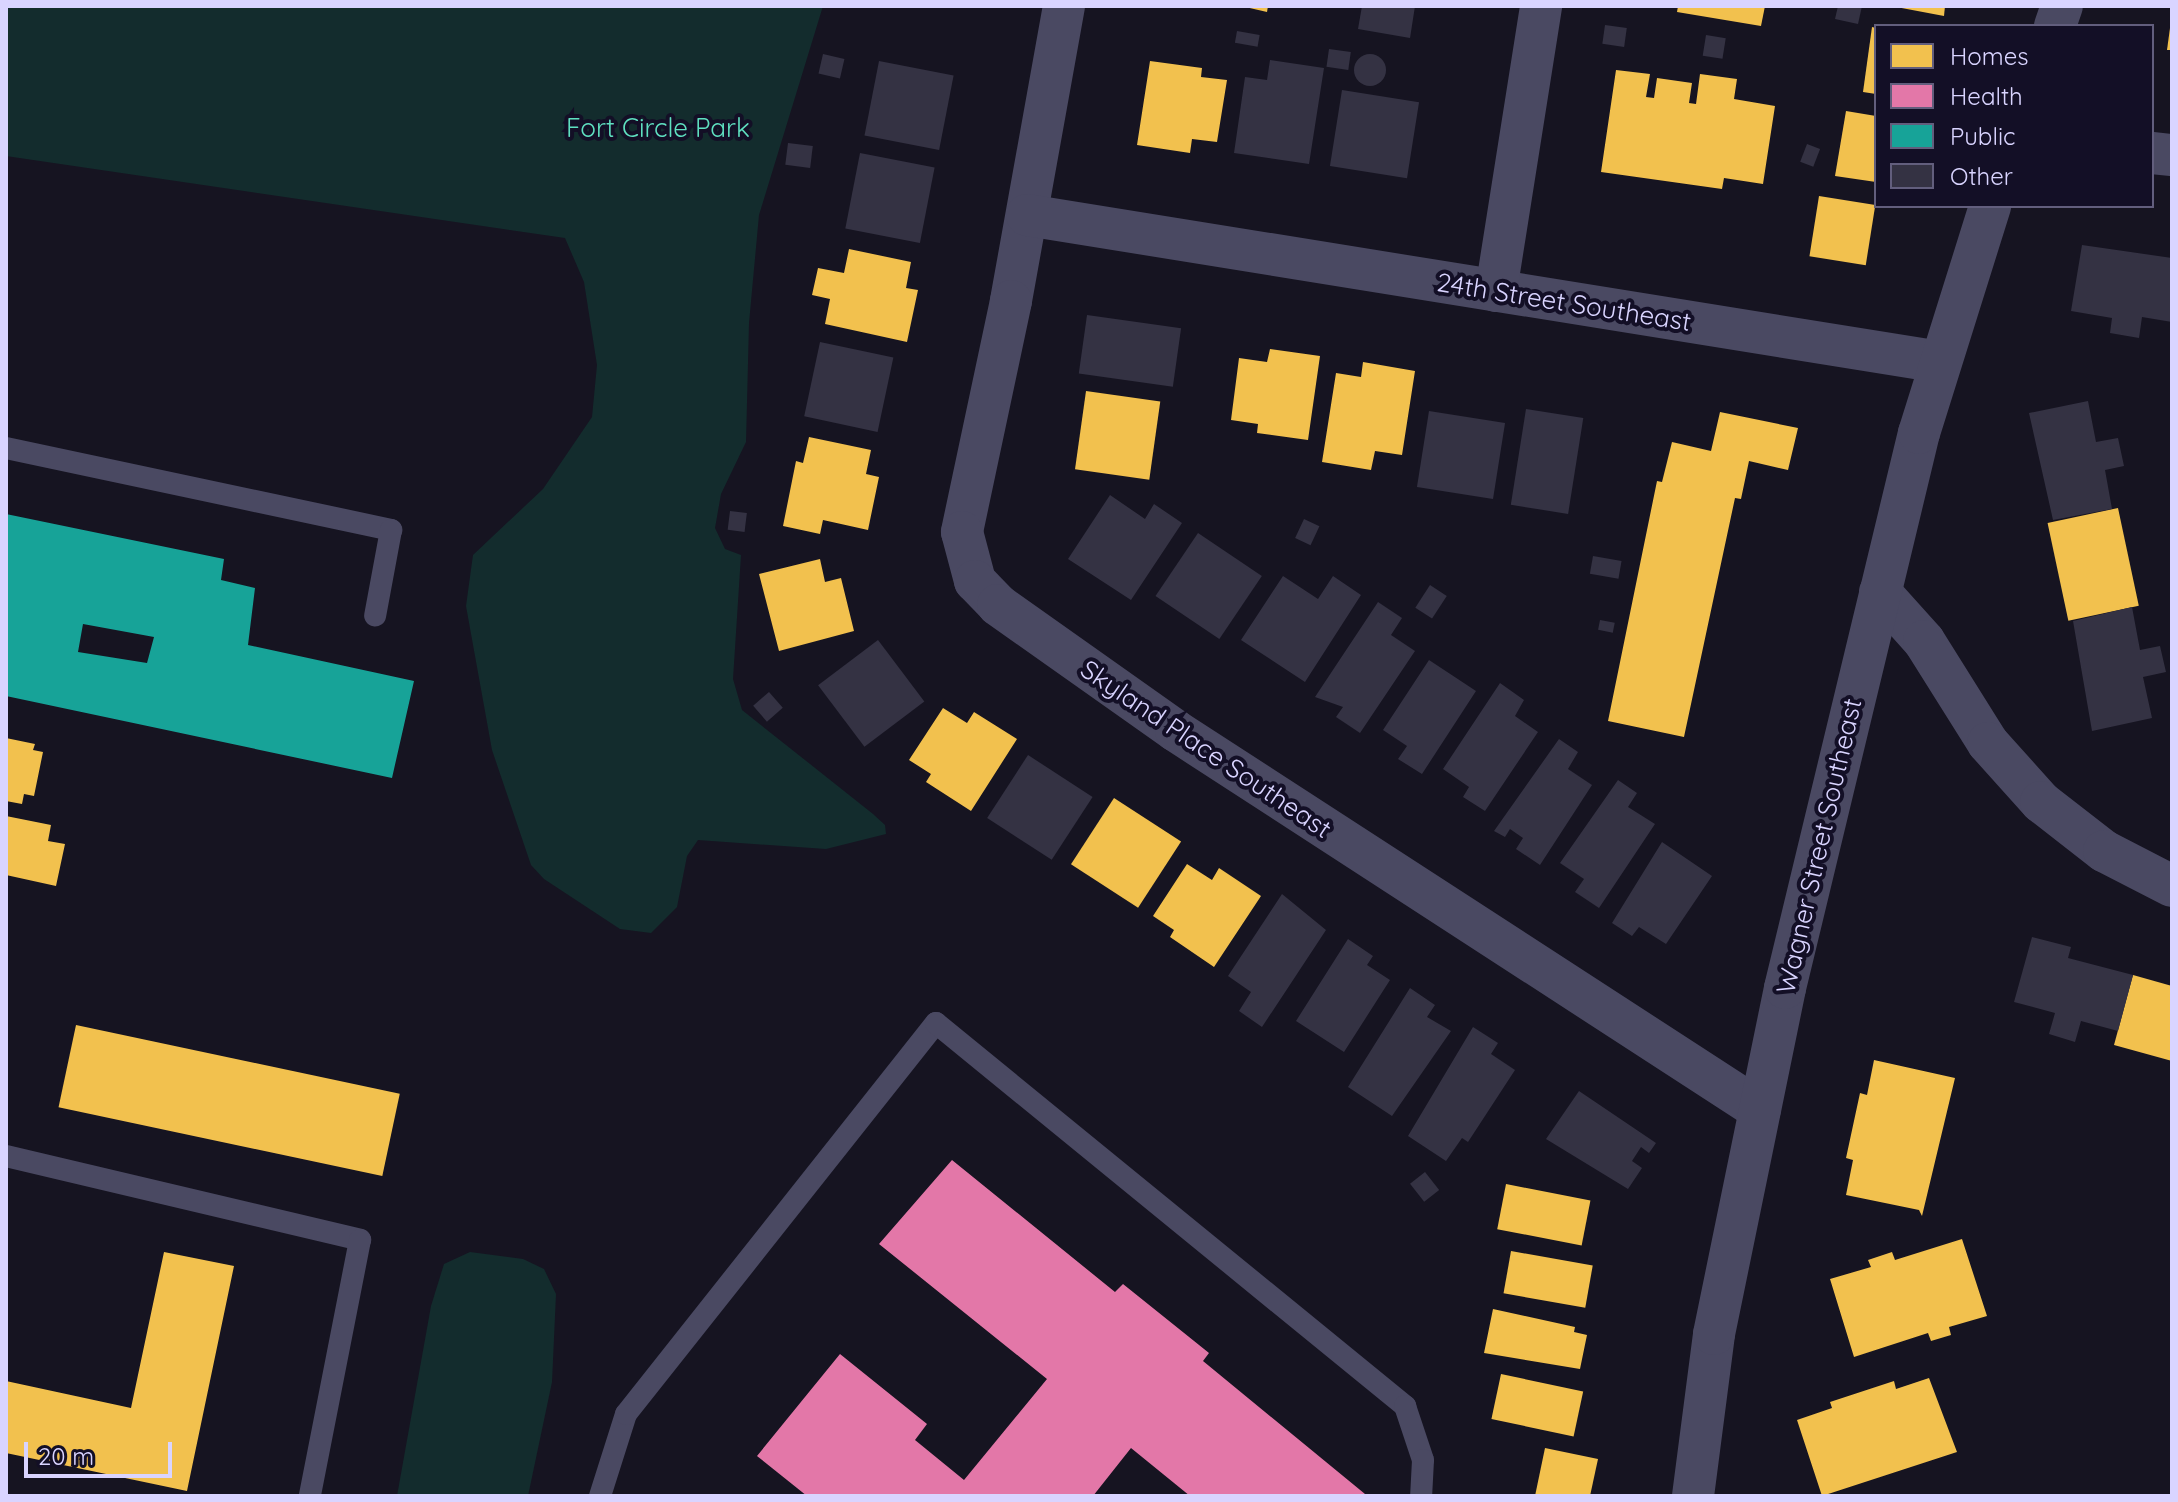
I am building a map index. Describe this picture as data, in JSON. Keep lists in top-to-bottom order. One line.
{"streets":{"street":["24th Street Southeast","Skyland Place Southeast","Wagner Street Southeast"]},"crossings":[["24th Street Southeast","Skyland Place Southeast"],["24th Street Southeast","Wagner Street Southeast"],["Skyland Place Southeast","Wagner Street Southeast"]],"parks":["Fort Circle Park"],"legend":["Homes","Health","Public","Other"],"scale_bar":"20 m"}
